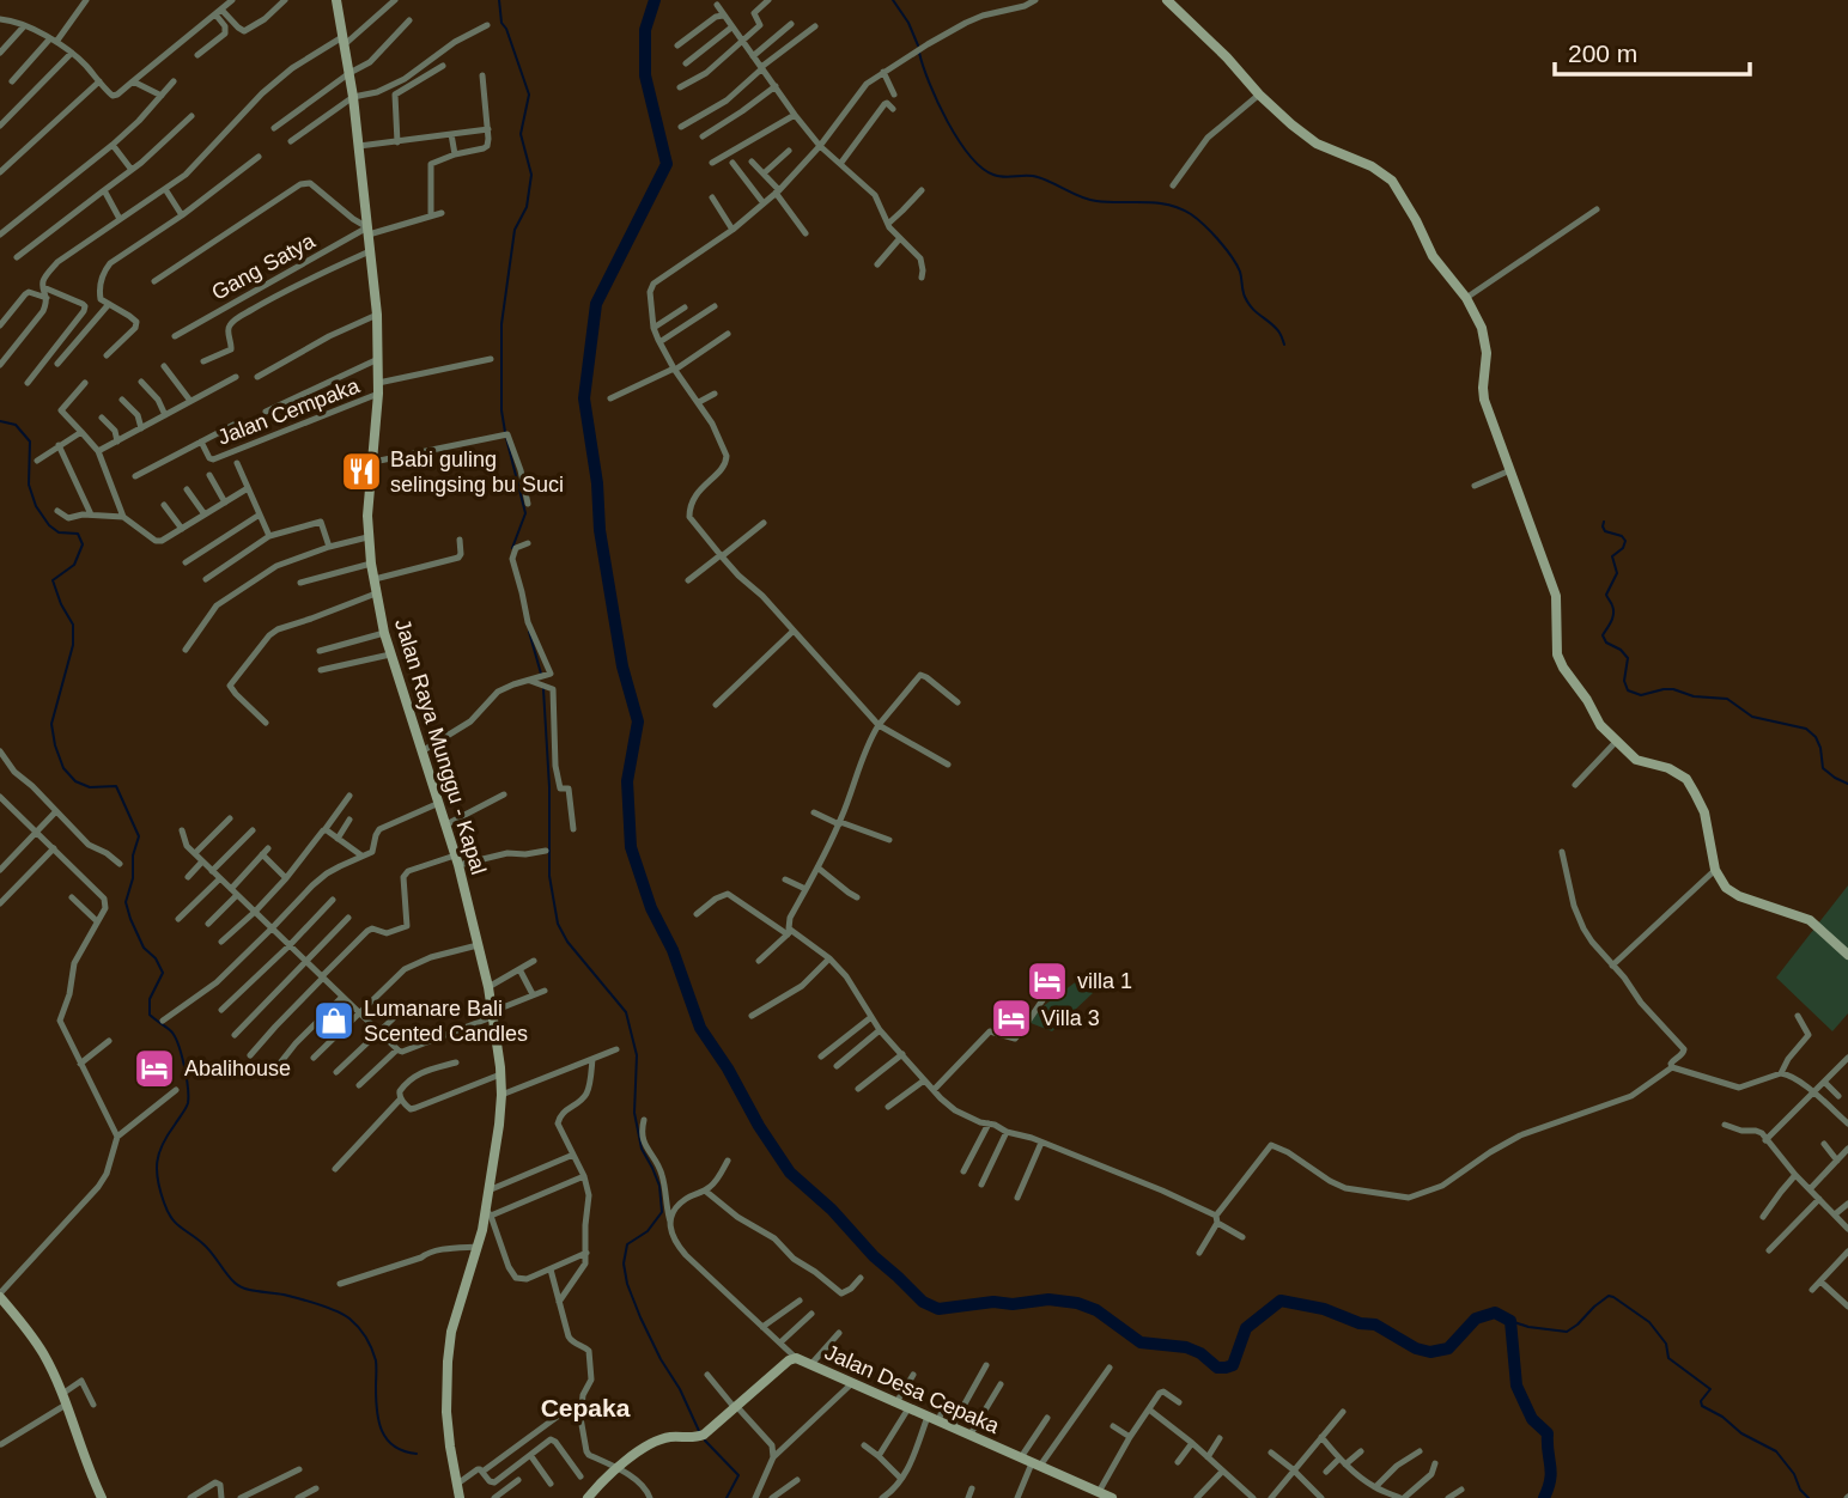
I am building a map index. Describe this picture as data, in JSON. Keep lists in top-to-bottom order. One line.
{"streets":{"street":["Gang Satya","Jalan Cempaka","Jalan Raya Munggu - Kapal","Jalan Desa Cepaka"]},"crossings":[["Gang Satya","Jalan Raya Munggu - Kapal"],["Jalan Cempaka","Jalan Raya Munggu - Kapal"]],"districts":["Cepaka"],"places":{"restaurant":["Babi guling selingsing bu Suci"],"hotel":["villa 1","Villa 3","Abalihouse"],"shop":["Lumanare Bali Scented Candles"]},"scale_bar":"200 m"}
